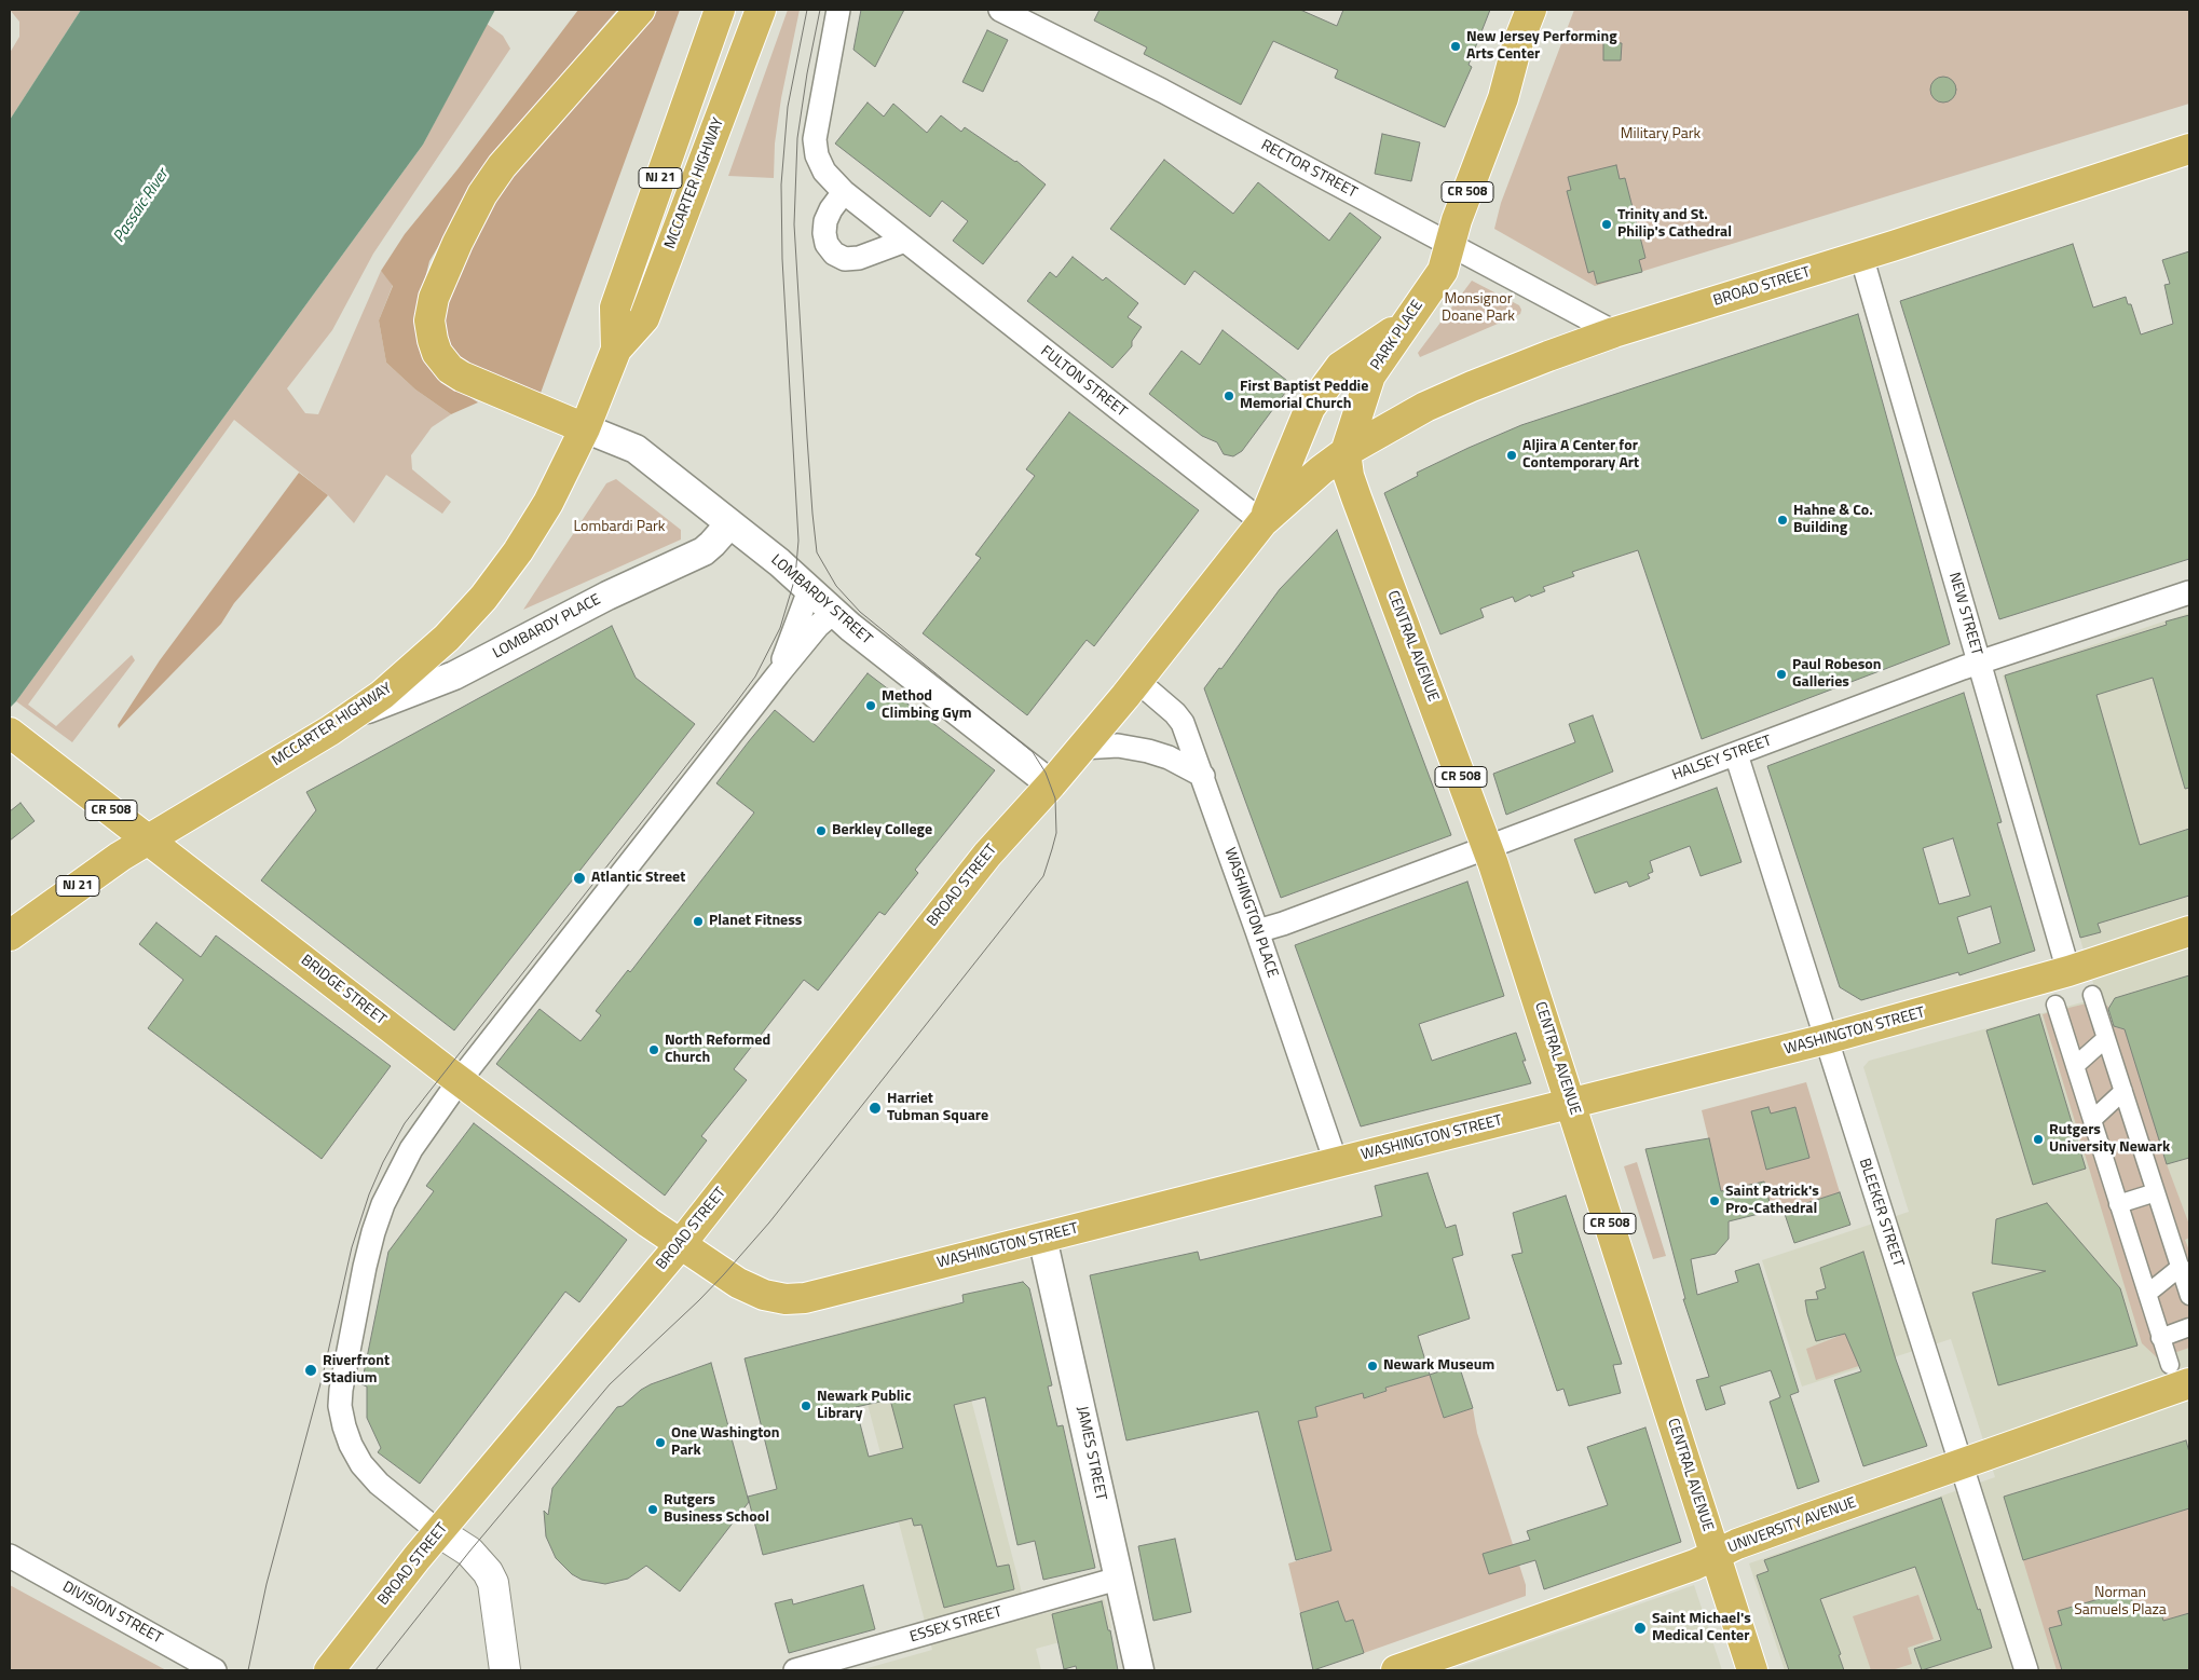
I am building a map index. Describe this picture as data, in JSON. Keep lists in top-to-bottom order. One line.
{"streets":{"main road":["NJ 21","MCCARTER HIGHWAY","CR 508","BROAD STREET","PARK PLACE","CENTRAL AVENUE","BRIDGE STREET","WASHINGTON STREET","UNIVERSITY AVENUE"],"street":["RECTOR STREET","FULTON STREET","LOMBARDY STREET","NEW STREET","LOMBARDY PLACE","HALSEY STREET","WASHINGTON PLACE","BLEEKER STREET","JAMES STREET","DIVISION STREET","ESSEX STREET"]},"crossings":[["RECTOR STREET","BROAD STREET"],["RECTOR STREET","PARK PLACE"],["MCCARTER HIGHWAY","LOMBARDY STREET"],["MCCARTER HIGHWAY","LOMBARDY PLACE"],["MCCARTER HIGHWAY","BRIDGE STREET"],["BROAD STREET","PARK PLACE"],["BROAD STREET","FULTON STREET"],["BROAD STREET","LOMBARDY STREET"],["BROAD STREET","NEW STREET"],["BROAD STREET","CENTRAL AVENUE"],["BROAD STREET","WASHINGTON PLACE"],["BROAD STREET","BRIDGE STREET"],["BROAD STREET","WASHINGTON STREET"],["PARK PLACE","CENTRAL AVENUE"],["LOMBARDY STREET","LOMBARDY PLACE"],["NEW STREET","HALSEY STREET"],["NEW STREET","WASHINGTON STREET"],["CENTRAL AVENUE","HALSEY STREET"],["CENTRAL AVENUE","WASHINGTON STREET"],["CENTRAL AVENUE","UNIVERSITY AVENUE"],["HALSEY STREET","WASHINGTON PLACE"],["HALSEY STREET","BLEEKER STREET"],["WASHINGTON PLACE","WASHINGTON STREET"],["BRIDGE STREET","WASHINGTON STREET"],["WASHINGTON STREET","BLEEKER STREET"],["WASHINGTON STREET","JAMES STREET"],["BLEEKER STREET","UNIVERSITY AVENUE"],["JAMES STREET","ESSEX STREET"]],"water":["Passaic River"],"parks":["Military Park","Monsignor Doane Park","Lombardi Park","Norman Samuels Plaza"],"places":["New Jersey Performing Arts Center","Trinity and St. Philip's Cathedral","First Baptist Peddie Memorial Church","Aljira A Center for Contemporary Art","Hahne & Co. Building","Paul Robeson Galleries","Method Climbing Gym","Berkley College","Atlantic Street","Planet Fitness","North Reformed Church","Harriet Tubman Square","Rutgers University Newark","Saint Patrick's Pro-Cathedral","Newark Museum","Riverfront Stadium","Newark Public Library","One Washington Park","Rutgers Business School","Saint Michael's Medical Center"]}
